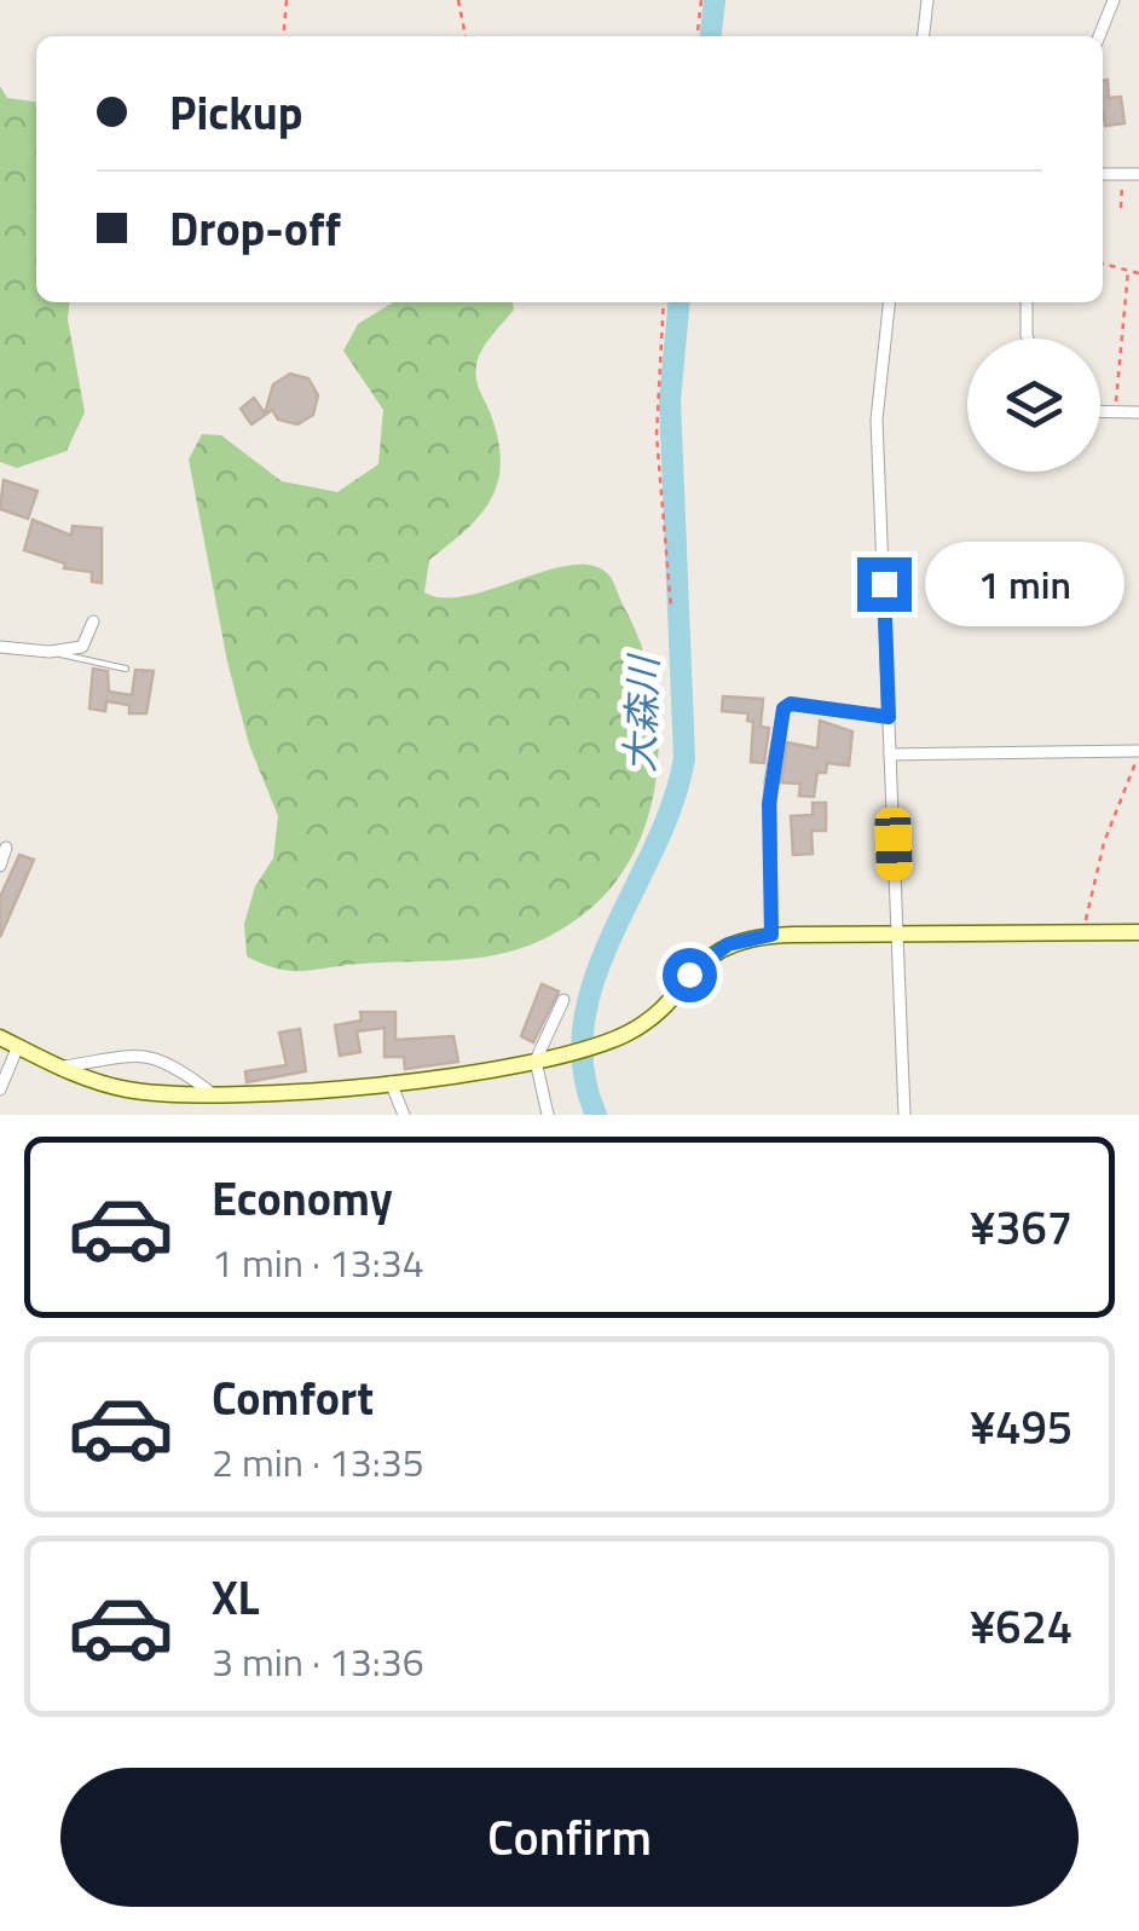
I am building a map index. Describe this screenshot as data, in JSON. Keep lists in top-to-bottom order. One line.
{"water":["大森川"],"page":{"banner":["Pickup","Drop-off"],"bubble":"1 min","list":[{"name":"Economy","note":"1 min · 13:34","value":"¥367"},{"name":"Comfort","note":"2 min · 13:35","value":"¥495"},{"name":"XL","note":"3 min · 13:36","value":"¥624"}],"buttons":"Confirm"}}
